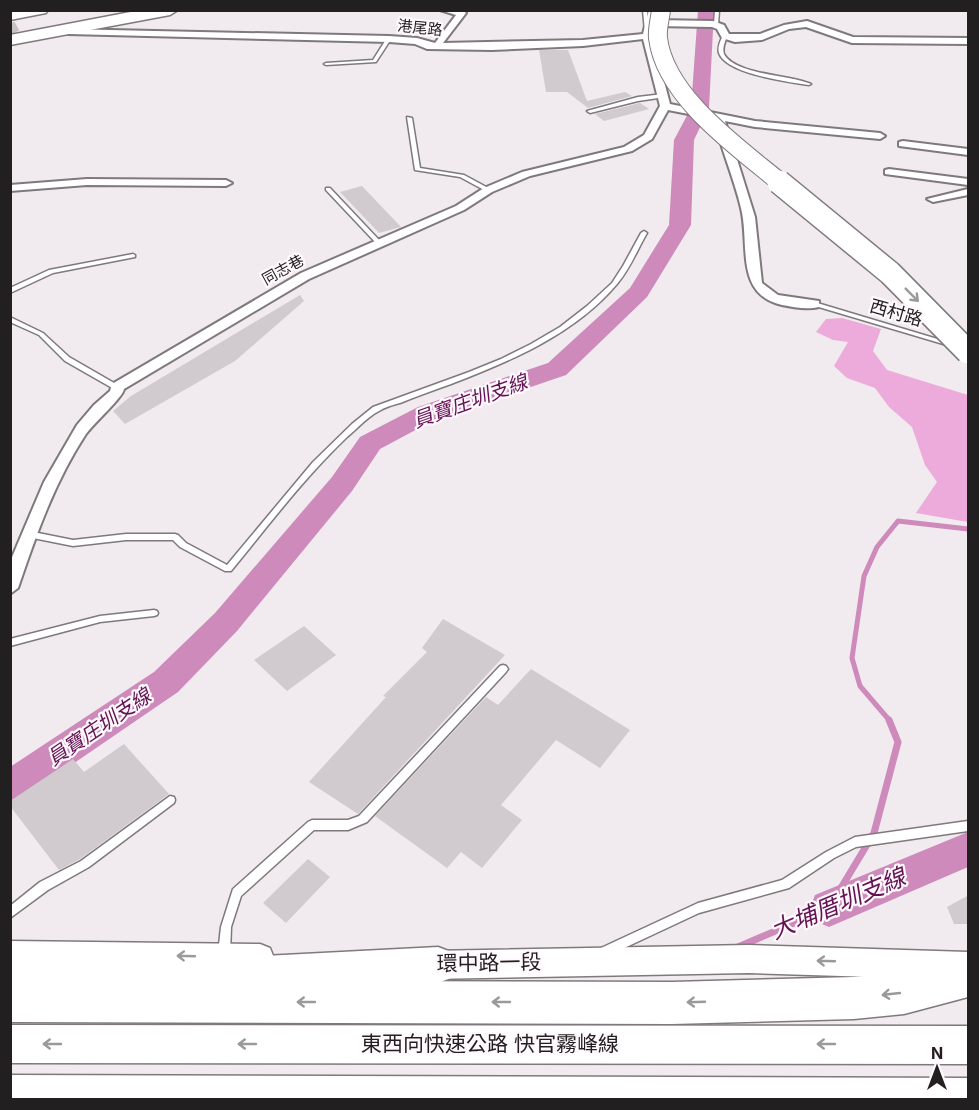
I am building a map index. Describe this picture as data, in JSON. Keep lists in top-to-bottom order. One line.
{"streets":{"highway":["東西向快速公路 快官霧峰線"],"street":["港尾路","同志巷","環中路一段"],"lane":["西村路"]},"one_way":["環中路一段"],"water":["員寶庄圳支線","大埔厝圳支線"],"north":"top"}
